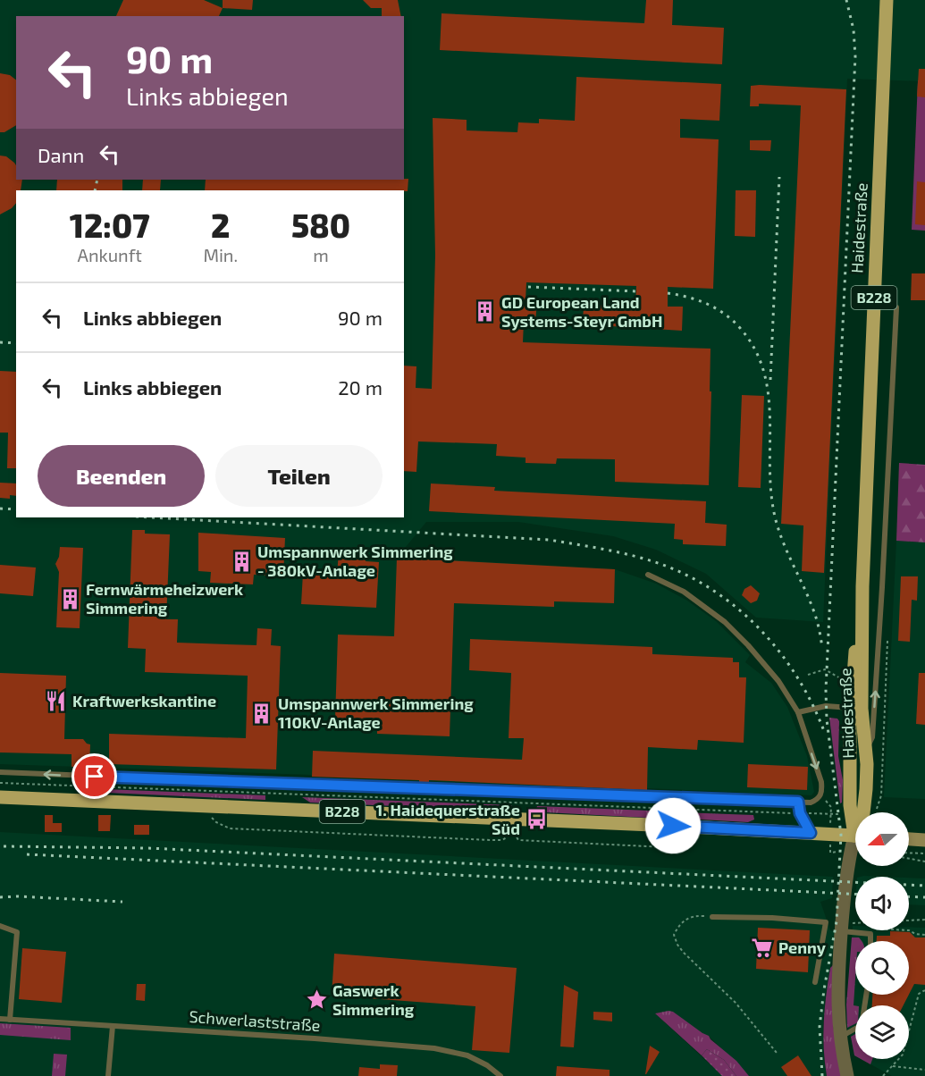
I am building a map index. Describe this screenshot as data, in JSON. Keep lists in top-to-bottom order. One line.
{"streets":{"main road":["Haidestraße","B228"],"lane":["Schwerlaststraße"]},"places":{"building":["GD European Land Systems-Steyr GmbH","Umspannwerk Simmering - 380kV-Anlage","Fernwärmeheizwerk Simmering","Umspannwerk Simmering 110kV-Anlage"],"restaurant":["Kraftwerkskantine"],"bus stop":["1. Haidequerstraße Süd"],"supermarket":["Penny"],"place":["Gaswerk Simmering"]},"north":"left","page":{"turn":["90 m","Links abbiegen"],"then":"Dann","eta":["12:07","Ankunft","2","Min.","580","m"],"list":[{"name":"Links abbiegen","value":"90 m"},{"name":"Links abbiegen","value":"20 m"}],"buttons":["Beenden","Teilen"]}}
